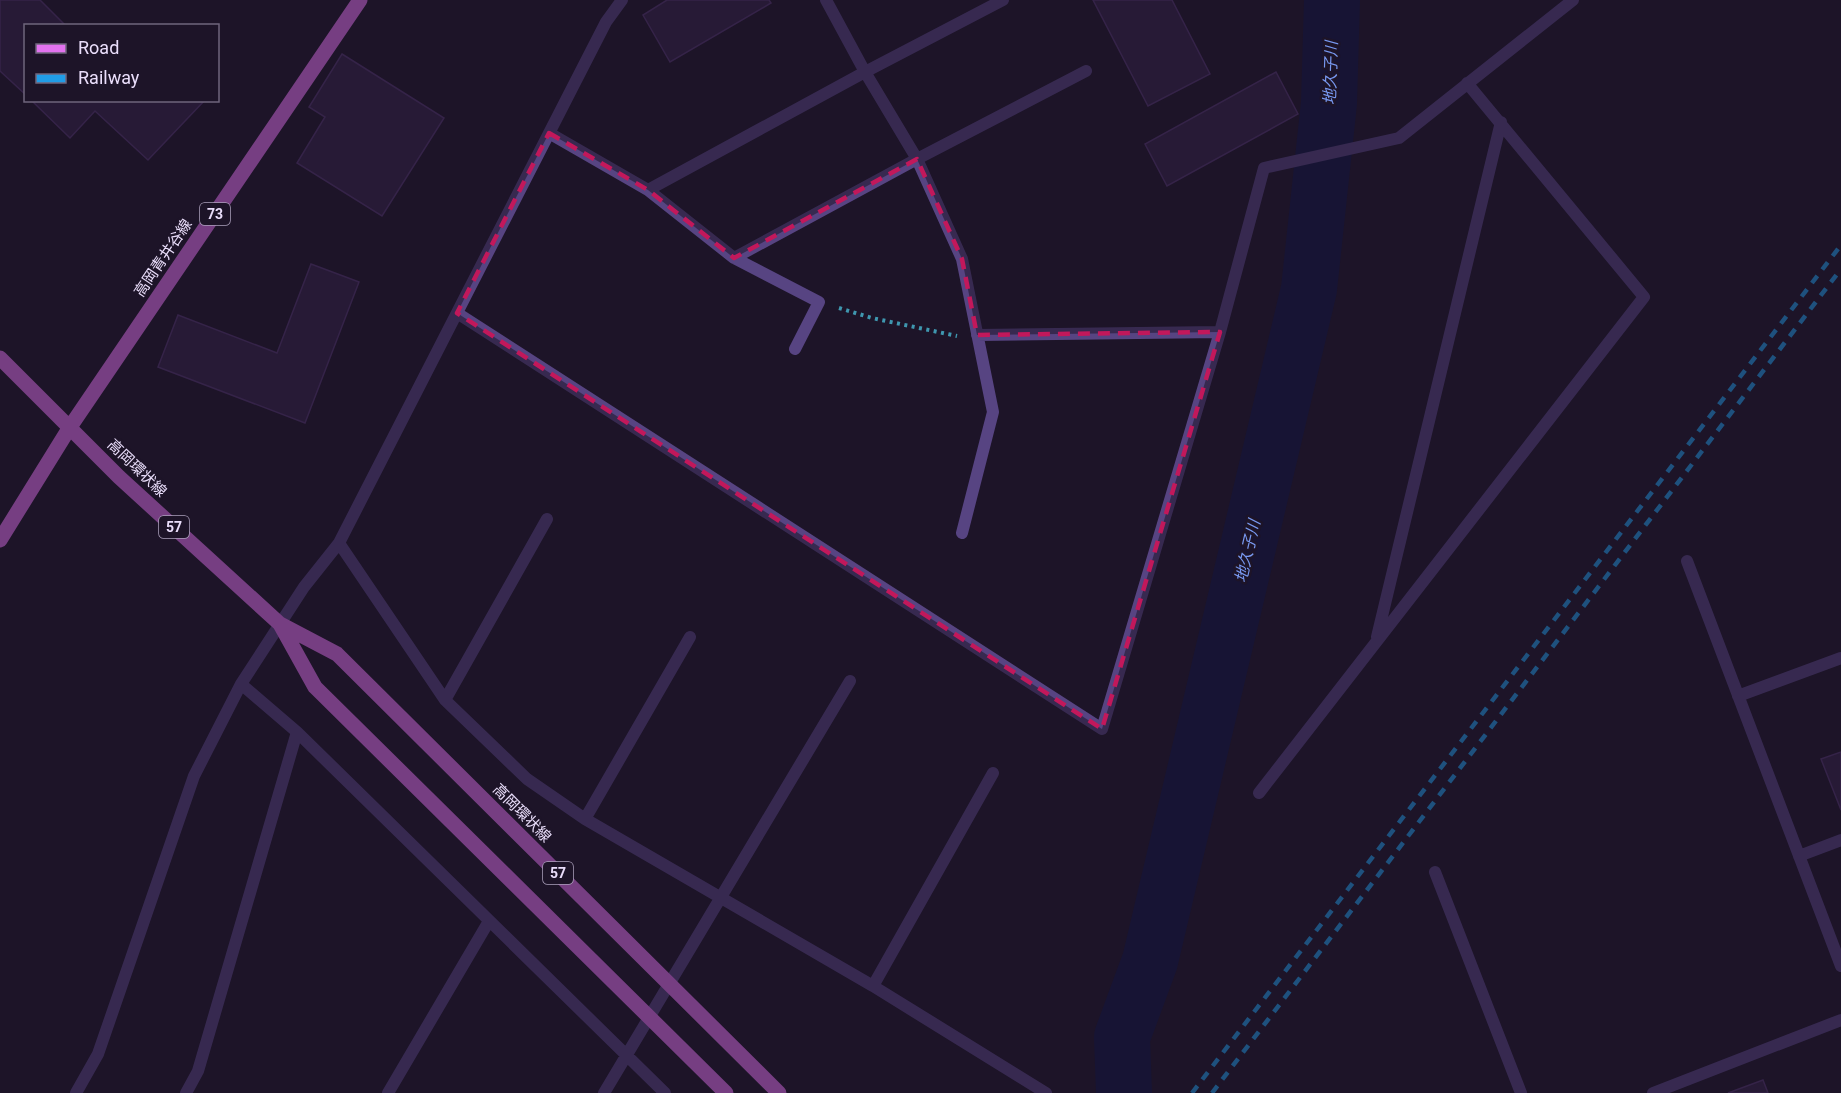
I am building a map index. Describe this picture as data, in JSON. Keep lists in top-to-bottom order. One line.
{"streets":{"main road":["73","高岡青井谷線","高岡環状線","57"]},"crossings":[["高岡青井谷線","高岡環状線"]],"water":["地久子川"],"legend":["Road","Railway"]}
